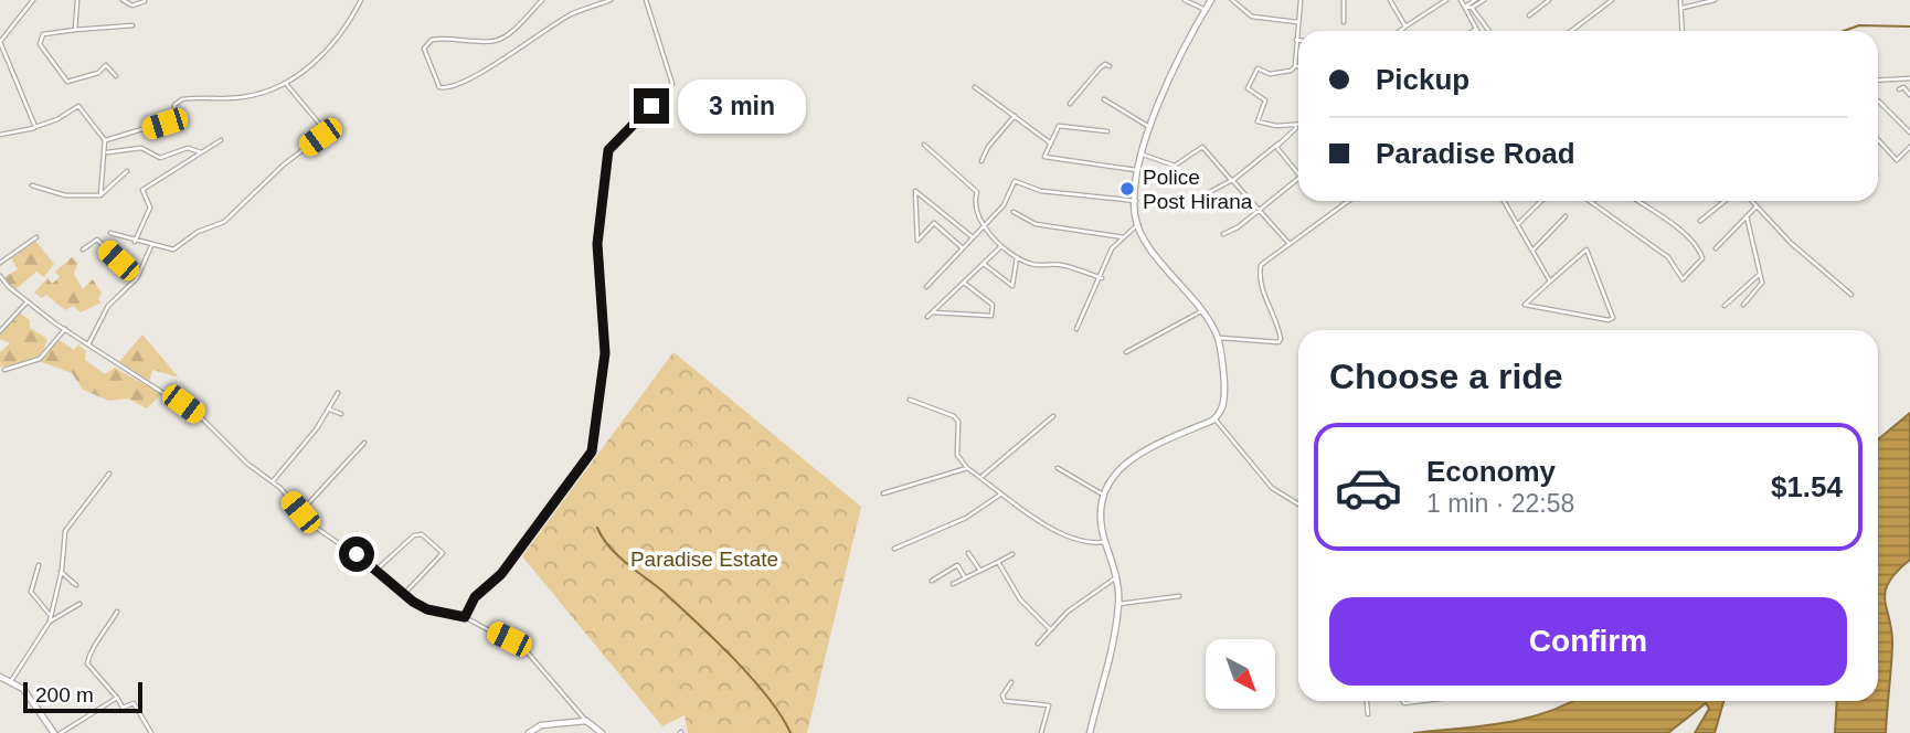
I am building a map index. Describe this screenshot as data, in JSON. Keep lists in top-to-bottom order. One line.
{"parks":["Paradise Estate"],"places":["Police Post Hirana"],"scale_bar":"200 m","north":"bottom right","page":{"banner":["Pickup","Paradise Road"],"bubble":"3 min","heading":"Choose a ride","list":[{"name":"Economy","note":"1 min · 22:58","value":"$1.54"}],"buttons":"Confirm","scale":"200 m"}}
